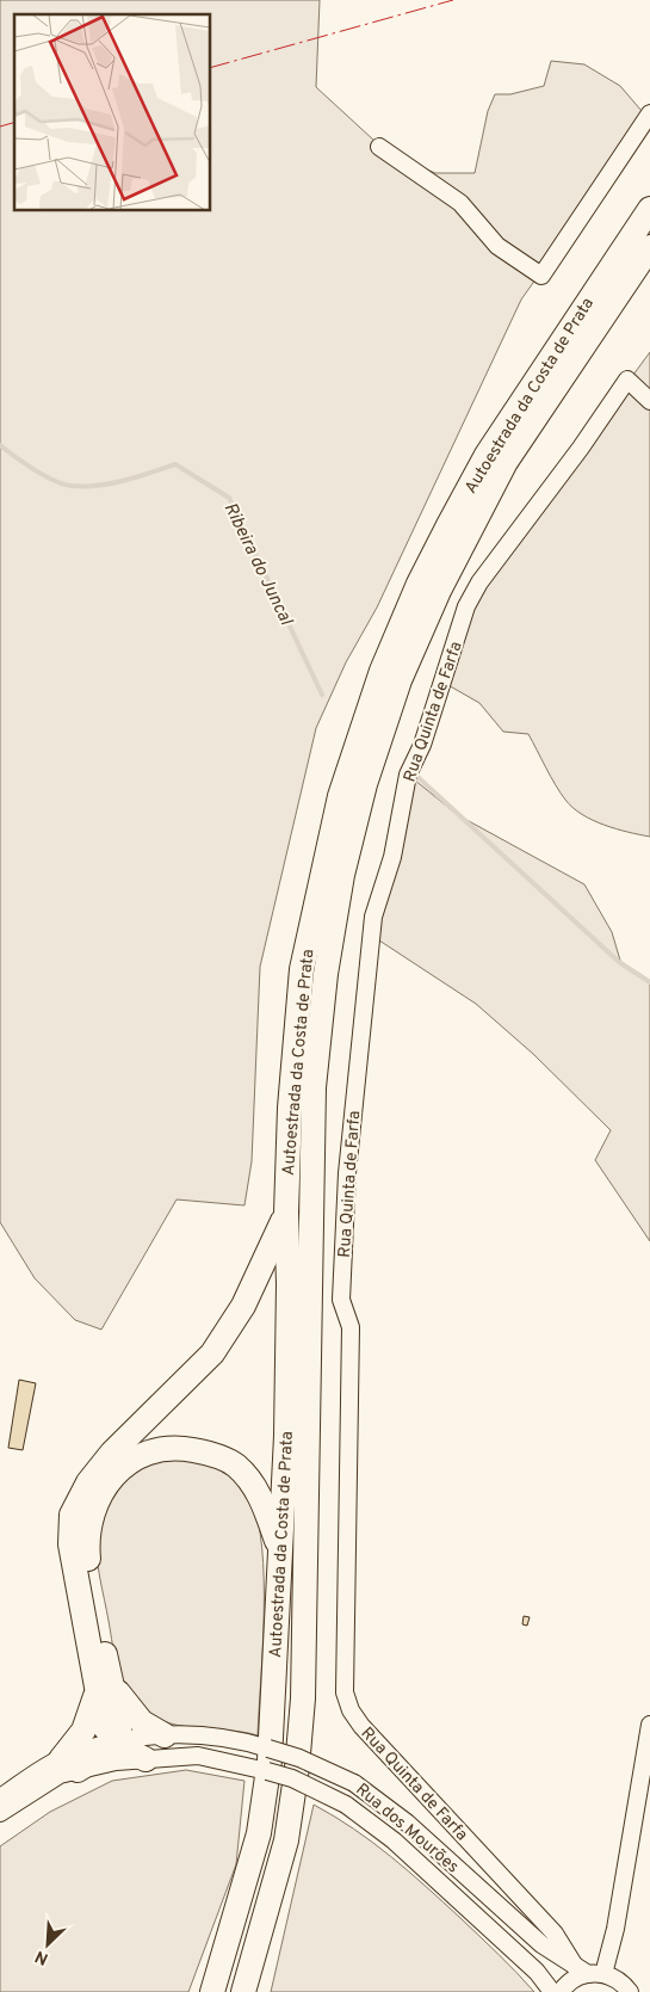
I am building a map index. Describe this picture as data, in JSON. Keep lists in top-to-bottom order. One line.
{"streets":{"highway":["Autoestrada da Costa de Prata"],"street":["Rua Quinta de Farfa","Rua dos Mourões"]},"crossings":[["Rua Quinta de Farfa","Rua dos Mourões"]],"water":["Ribeira do Juncal"],"north":"bottom left"}
